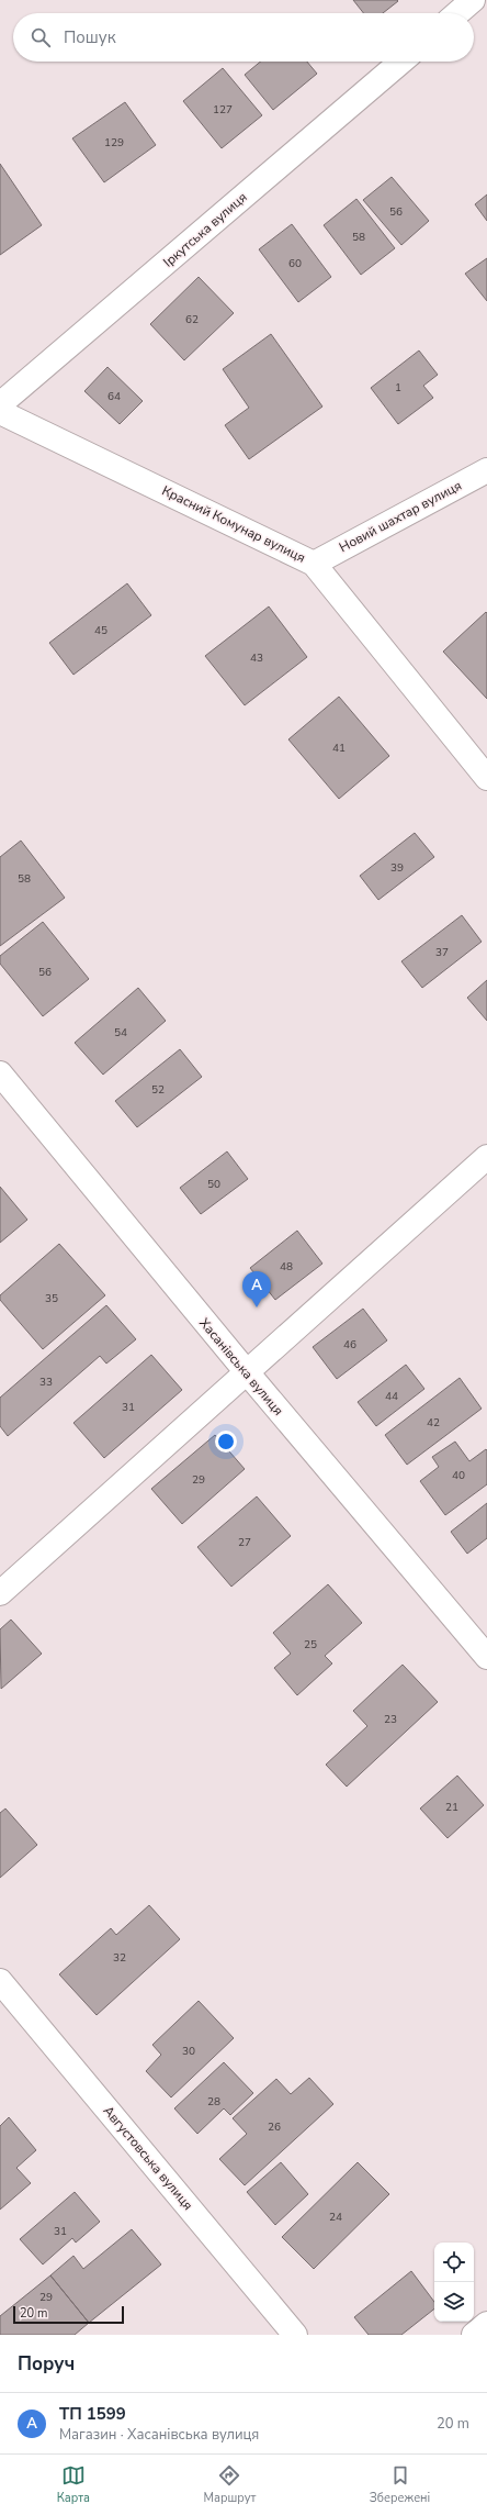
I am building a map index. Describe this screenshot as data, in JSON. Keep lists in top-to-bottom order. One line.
{"streets":{"street":["Іркутська вулиця","Новий шахтар вулиця","Красний Комунар вулиця","Хасанівська вулиця","Августовська вулиця"]},"crossings":[["Новий шахтар вулиця","Красний Комунар вулиця"]],"house_numbers":["127","129","56","58","60","62","1","64","45","43","41","39","58","37","56","54","52","50","48","35","46","33","44","31","42","40","29","27","25","23","21","32","30","28","26","24","31","29"],"scale_bar":"20 m","page":{"search":"Пошук","pins":"A","scale":"20 m","heading":"Поруч","list":[{"mark":"A","name":"ТП 1599","note":"Магазин · Хасанівська вулиця","value":"20 m"}],"nav":["Карта","Маршрут","Збережені"]}}
